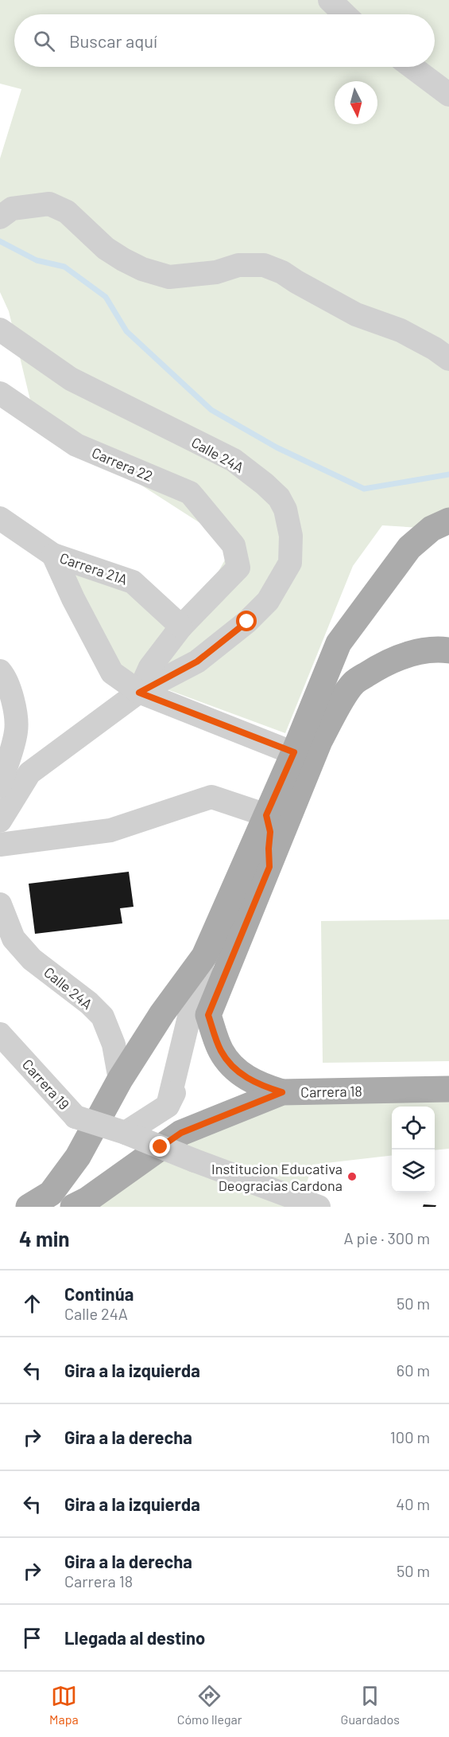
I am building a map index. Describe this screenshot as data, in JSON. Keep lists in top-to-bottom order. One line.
{"streets":{"main road":["Carrera 18"],"street":["Calle 24A","Carrera 22","Carrera 21A","Carrera 19"]},"crossings":[["Carrera 22","Carrera 21A"]],"places":["Institucion Educativa Deogracias Cardona"],"north":"bottom","page":{"search":"Buscar aquí","heading":["4 min","A pie · 300 m"],"list":[["Continúa","Calle 24A","50 m"],["Gira a la izquierda","60 m"],["Gira a la derecha","100 m"],["Gira a la izquierda","40 m"],["Gira a la derecha","Carrera 18","50 m"],"Llegada al destino"],"nav":["Mapa","Cómo llegar","Guardados"]}}
